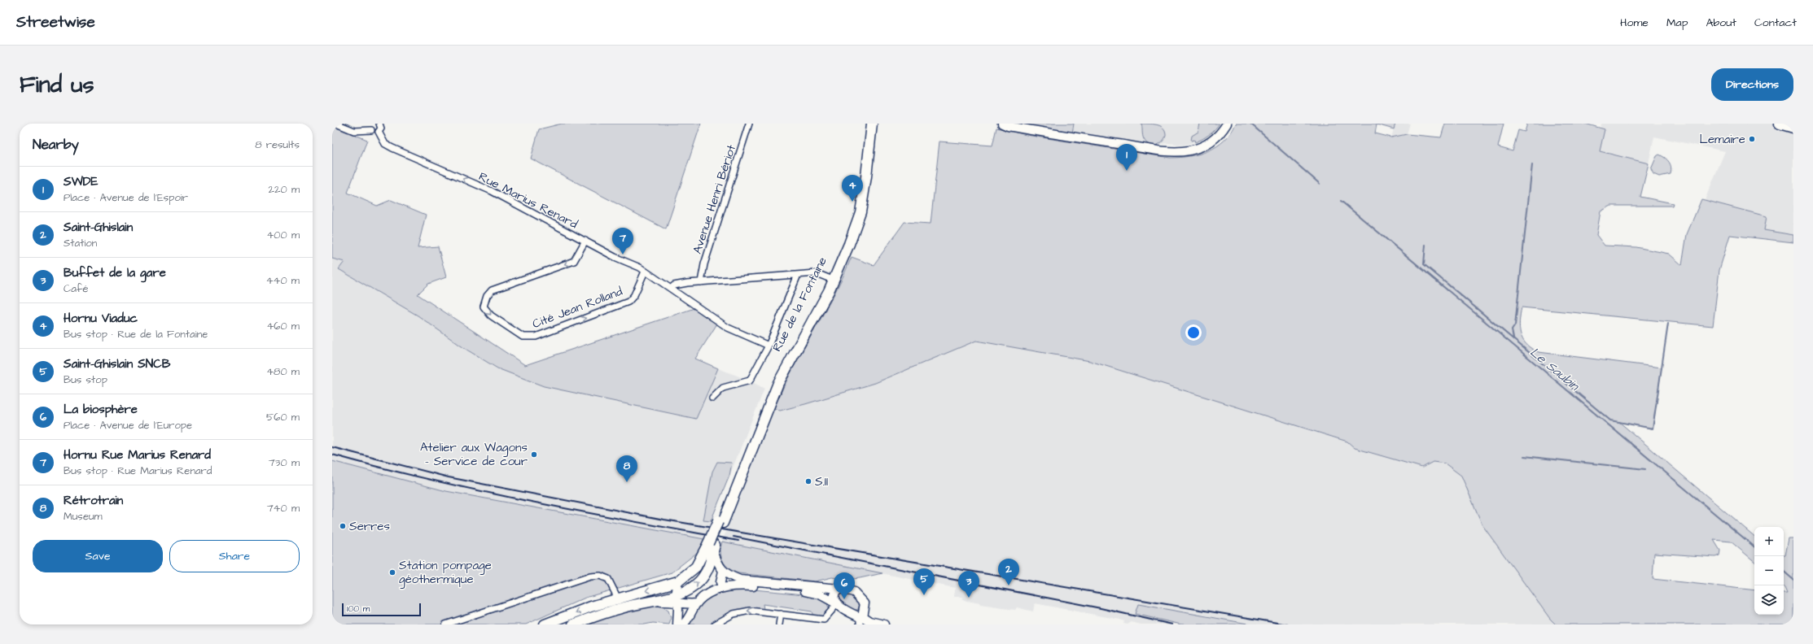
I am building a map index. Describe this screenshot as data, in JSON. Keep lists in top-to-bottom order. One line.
{"streets":{"main road":["Rue de la Fontaine"],"street":["Avenue Henri Bériot","Rue Marius Renard","Cité Jean Rolland"]},"crossings":[["Rue Marius Renard","Cité Jean Rolland"]],"one_way":["Rue Marius Renard"],"water":["Le Saubin"],"places":["Lemaire","Atelier aux Wagons - Service de cour","S.II","Serres","Station pompage géothermique"],"scale_bar":"100 m","page":{"header":"Streetwise","nav":["Home","Map","About","Contact"],"buttons":["Directions",["Save","Share"]],"title":"Find us","heading":["Nearby","8 results"],"pins":["1","4","7","8","2","5","3","6"],"list":[{"mark":"1","name":"SWDE","note":"Place · Avenue de l'Espoir","value":"220 m"},{"mark":"2","name":"Saint-Ghislain","note":"Station","value":"400 m"},{"mark":"3","name":"Buffet de la gare","note":"Café","value":"440 m"},{"mark":"4","name":"Hornu Viaduc","note":"Bus stop · Rue de la Fontaine","value":"460 m"},{"mark":"5","name":"Saint-Ghislain SNCB","note":"Bus stop","value":"480 m"},{"mark":"6","name":"La biosphère","note":"Place · Avenue de l'Europe","value":"560 m"},{"mark":"7","name":"Hornu Rue Marius Renard","note":"Bus stop · Rue Marius Renard","value":"730 m"},{"mark":"8","name":"Rétrotrain","note":"Museum","value":"740 m"}],"map_buttons":["+","−"],"scale":"100 m"}}
